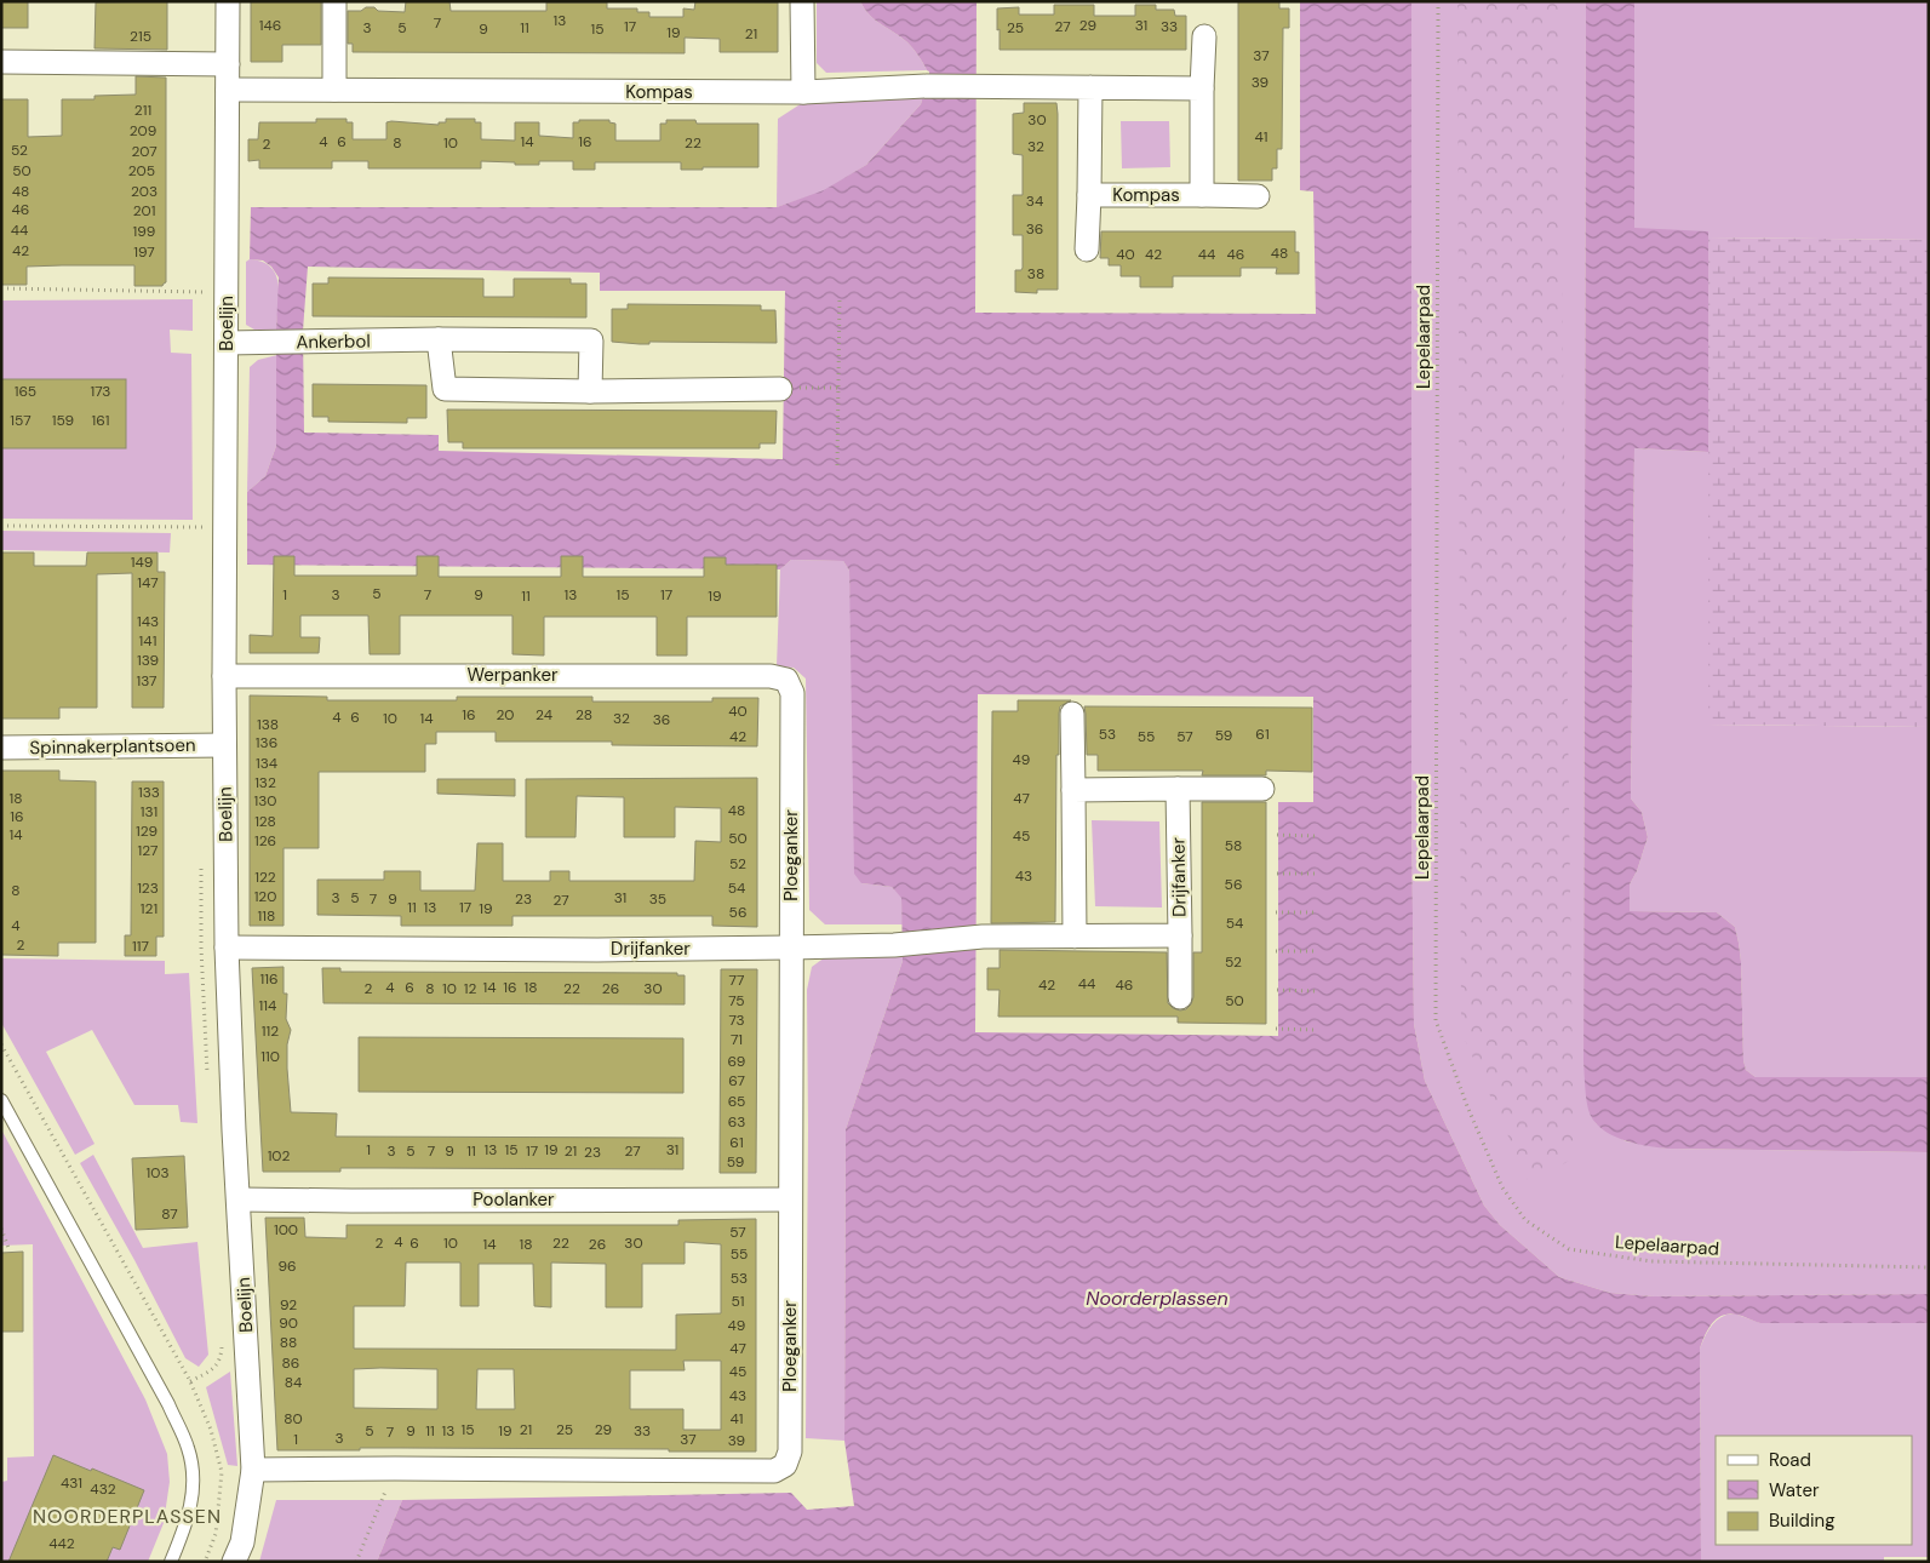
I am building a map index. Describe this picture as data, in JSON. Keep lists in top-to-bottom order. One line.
{"streets":{"street":["Kompas","Boelijn","Ankerbol","Werpanker","Spinnakerplantsoen","Ploeganker","Drijfanker","Poolanker"],"path":["Lepelaarpad"]},"crossings":[["Kompas","Boelijn"],["Boelijn","Ankerbol"],["Boelijn","Werpanker"],["Boelijn","Spinnakerplantsoen"],["Boelijn","Ploeganker"],["Boelijn","Drijfanker"],["Boelijn","Poolanker"],["Werpanker","Ploeganker"],["Ploeganker","Drijfanker"],["Ploeganker","Poolanker"]],"districts":["NOORDERPLASSEN"],"water":["Noorderplassen"],"house_numbers":["13","7","146","29","31","17","27","33","3","5","11","25","9","15","19","21","215","37","39","211","30","209","41","4","6","14","16","8","10","22","2","32","52","207","50","205","48","203","34","46","201","36","44","199","42","197","48","40","42","44","46","38","165","173","157","159","161","149","147","5","1","3","7","9","13","15","17","11","19","143","141","139","137","40","16","20","24","28","4","6","10","14","32","36","138","53","61","59","42","55","57","136","49","134","132","133","18","47","130","48","131","16","128","129","14","45","50","126","58","127","52","43","122","56","123","54","8","120","3","5","31","7","9","23","35","27","11","13","17","121","19","56","118","54","4","2","117","52","116","77","44","42","46","4","6","14","16","18","2","8","10","12","22","26","30","75","50","114","73","112","71","110","69","67","65","63","61","1","13","15","19","31","3","5","7","9","11","17","21","27","23","102","59","103","87","100","57","4","2","6","10","22","30","14","18","26","55","96","53","51","92","90","49","88","47","86","45","84","43","80","41","15","21","25","29","5","9","11","13","19","33","7","3","1","37","39","431","432","442"],"legend":["Road","Water","Building"]}
